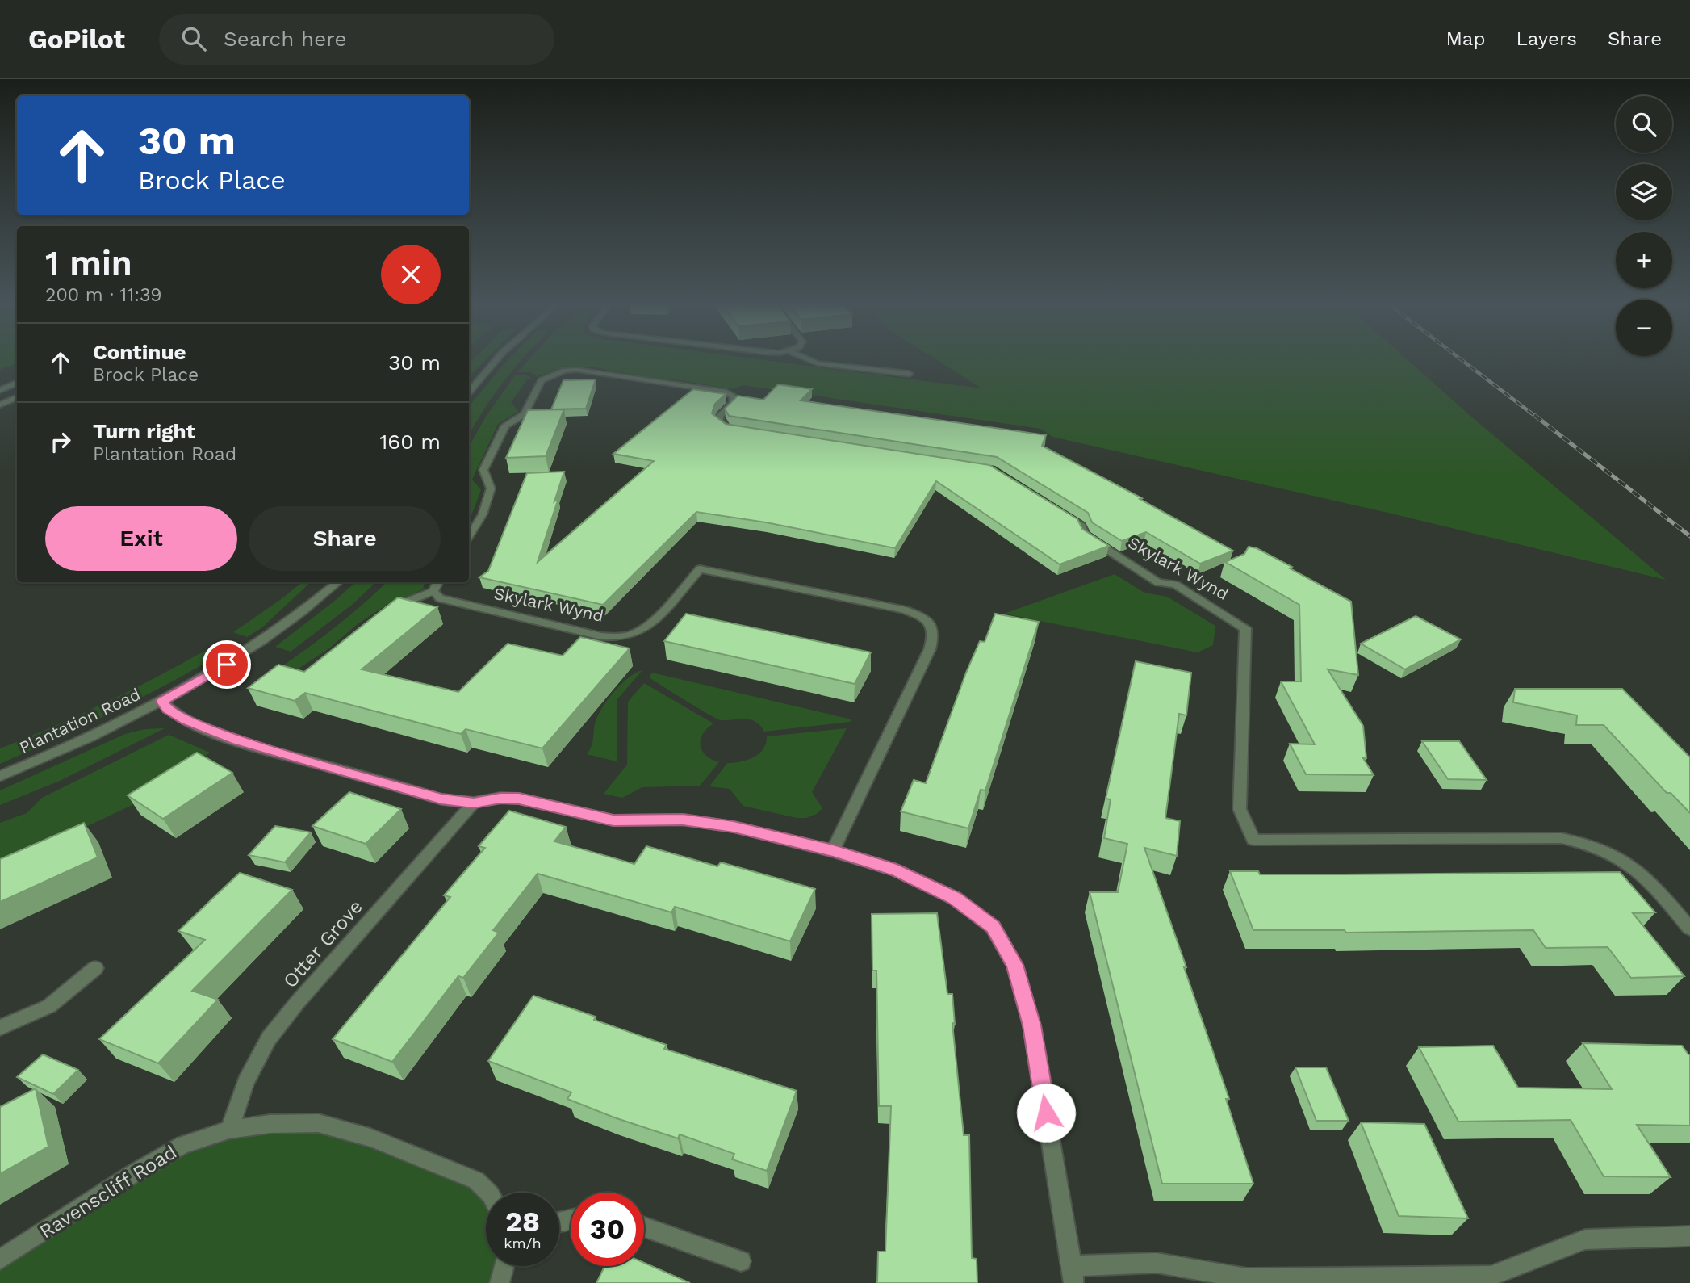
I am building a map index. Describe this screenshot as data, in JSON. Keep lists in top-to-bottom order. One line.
{"streets":{"street":["Skylark Wynd","Plantation Road","Otter Grove","Ravenscliff Road"]},"crossings":[["Otter Grove","Ravenscliff Road"]],"page":{"header":"GoPilot","search":"Search here","nav":["Map","Layers","Share"],"map_buttons":["+","−"],"turn":["30 m","Brock Place"],"heading":["1 min","200 m · 11:39"],"list":[{"name":"Continue","note":"Brock Place","value":"30 m"},{"name":"Turn right","note":"Plantation Road","value":"160 m"}],"buttons":["Exit","Share"],"speed":"28 km/h","limit":"30"}}
